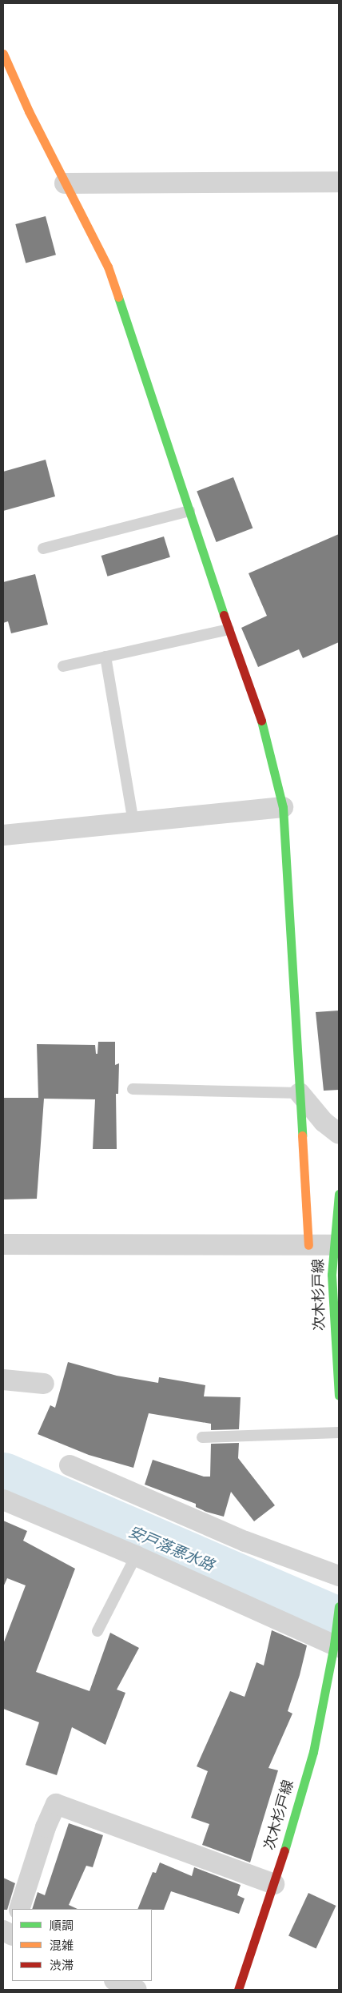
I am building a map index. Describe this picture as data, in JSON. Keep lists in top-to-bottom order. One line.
{"streets":{"street":["次木杉戸線"]},"water":["安戸落悪水路"],"legend":["順調","混雑","渋滞"]}
